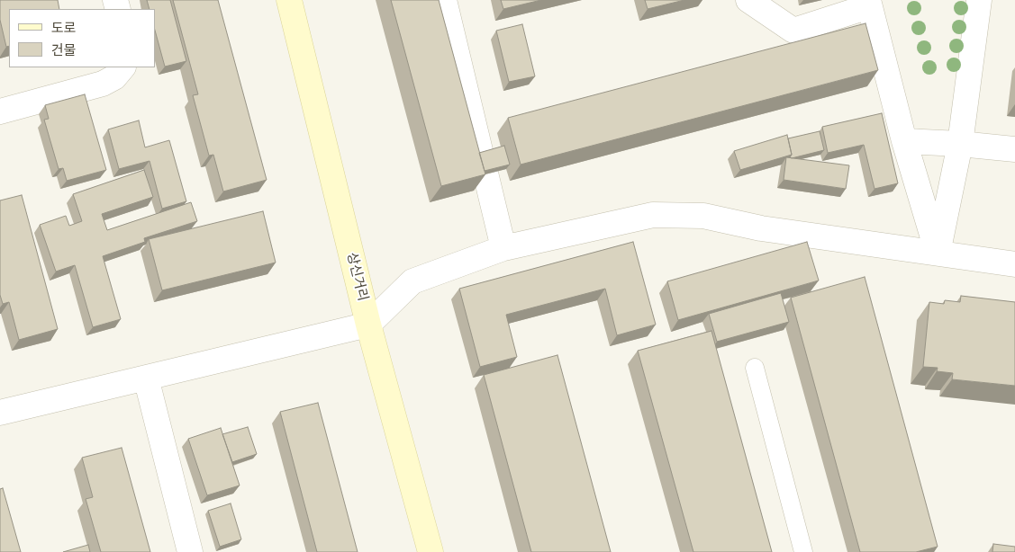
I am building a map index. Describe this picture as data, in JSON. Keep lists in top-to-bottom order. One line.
{"streets":{"main road":["상신거리"]},"legend":["도로","건물"]}
